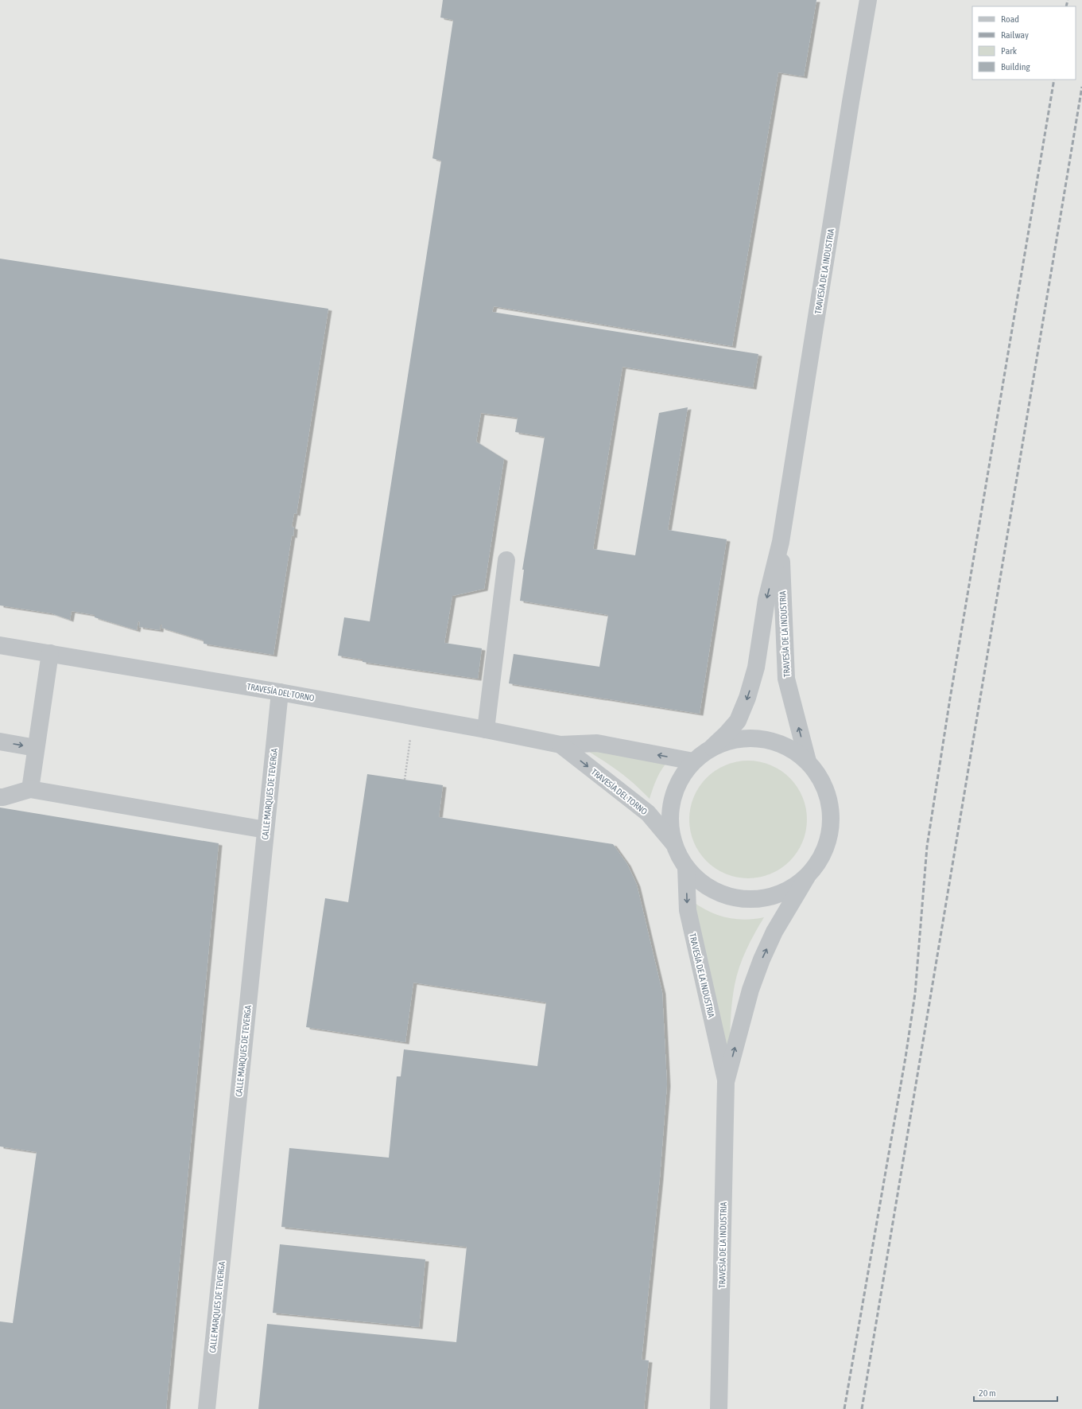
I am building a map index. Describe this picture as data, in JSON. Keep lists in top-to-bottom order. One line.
{"streets":{"street":["TRAVESÍA DE LA INDUSTRIA","TRAVESÍA DEL TORNO","CALLE MARQUES DE TEVERGA"]},"crossings":[["TRAVESÍA DE LA INDUSTRIA","TRAVESÍA DEL TORNO"],["TRAVESÍA DEL TORNO","CALLE MARQUES DE TEVERGA"]],"legend":["Road","Railway","Park","Building"],"scale_bar":"20 m"}
